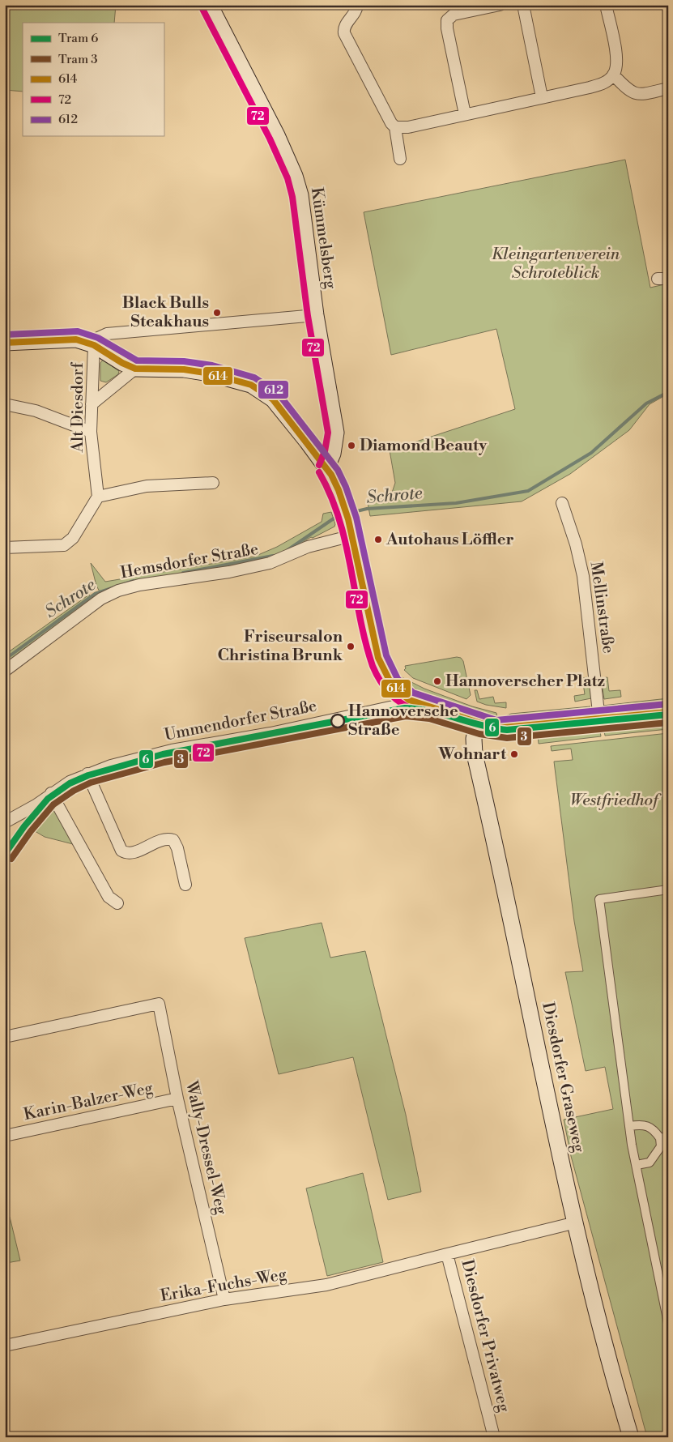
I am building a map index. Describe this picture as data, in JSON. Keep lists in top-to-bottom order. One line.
{"streets":{"main road":["Kümmelsberg","Diesdorfer Graseweg"],"street":["Alt Diesdorf","Hemsdorfer Straße","Mellinstraße","Ummendorfer Straße","Karin-Balzer-Weg","Wally-Dressel-Weg","Erika-Fuchs-Weg","Diesdorfer Privatweg"]},"crossings":[["Diesdorfer Graseweg","Diesdorfer Privatweg"],["Karin-Balzer-Weg","Wally-Dressel-Weg"],["Wally-Dressel-Weg","Erika-Fuchs-Weg"],["Erika-Fuchs-Weg","Diesdorfer Privatweg"]],"water":["Schrote"],"parks":["Kleingartenverein Schroteblick","Westfriedhof"],"places":["Black Bulls Steakhaus","Diamond Beauty","Autohaus Löffler","Friseursalon Christina Brunk","Hannoverscher Platz","Hannoversche Straße","Wohnart"],"lines":["transit line 72","transit line 612","transit line 614","tram line 6","tram line 3"],"legend":["Tram 6","Tram 3","614","72","612"]}
